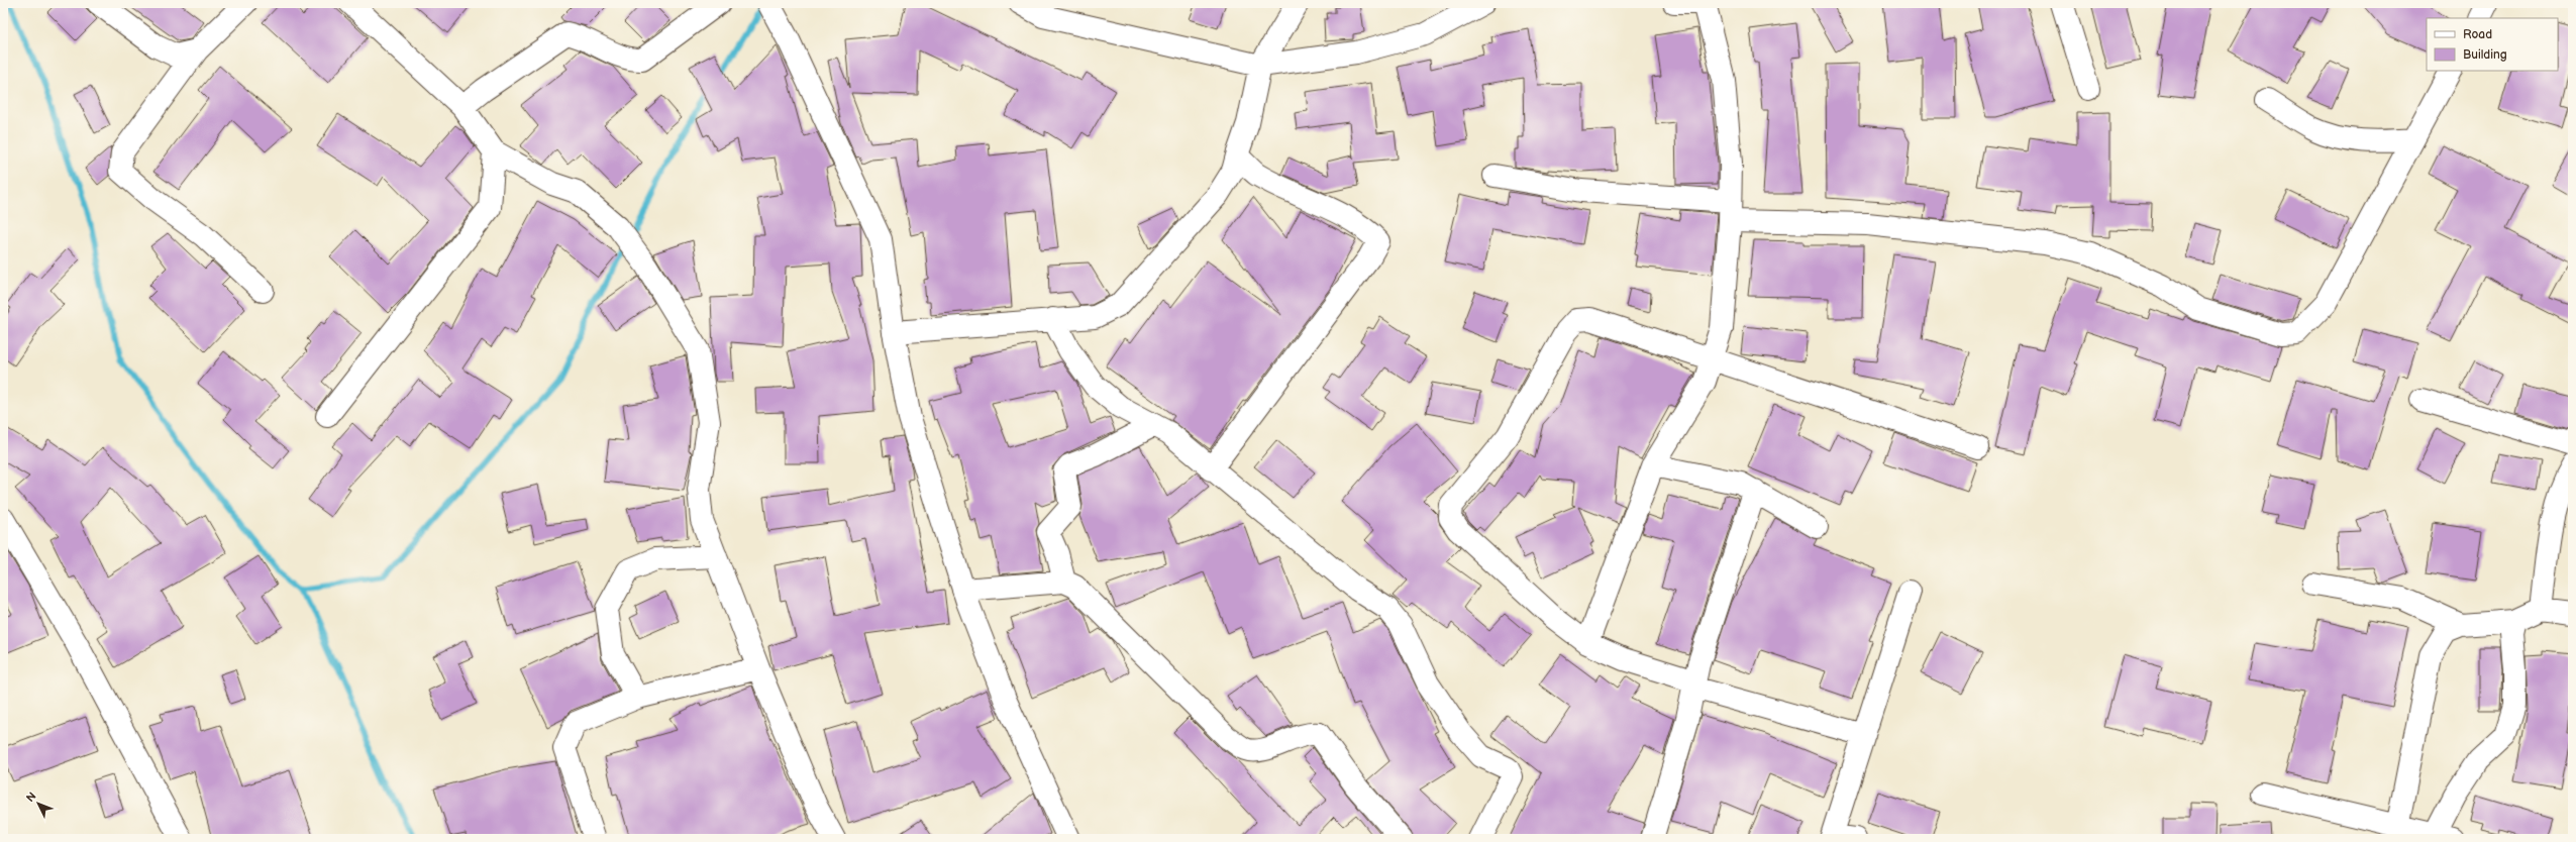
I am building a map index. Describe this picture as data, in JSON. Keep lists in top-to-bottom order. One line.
{"legend":["Road","Building"],"north":"top left"}
